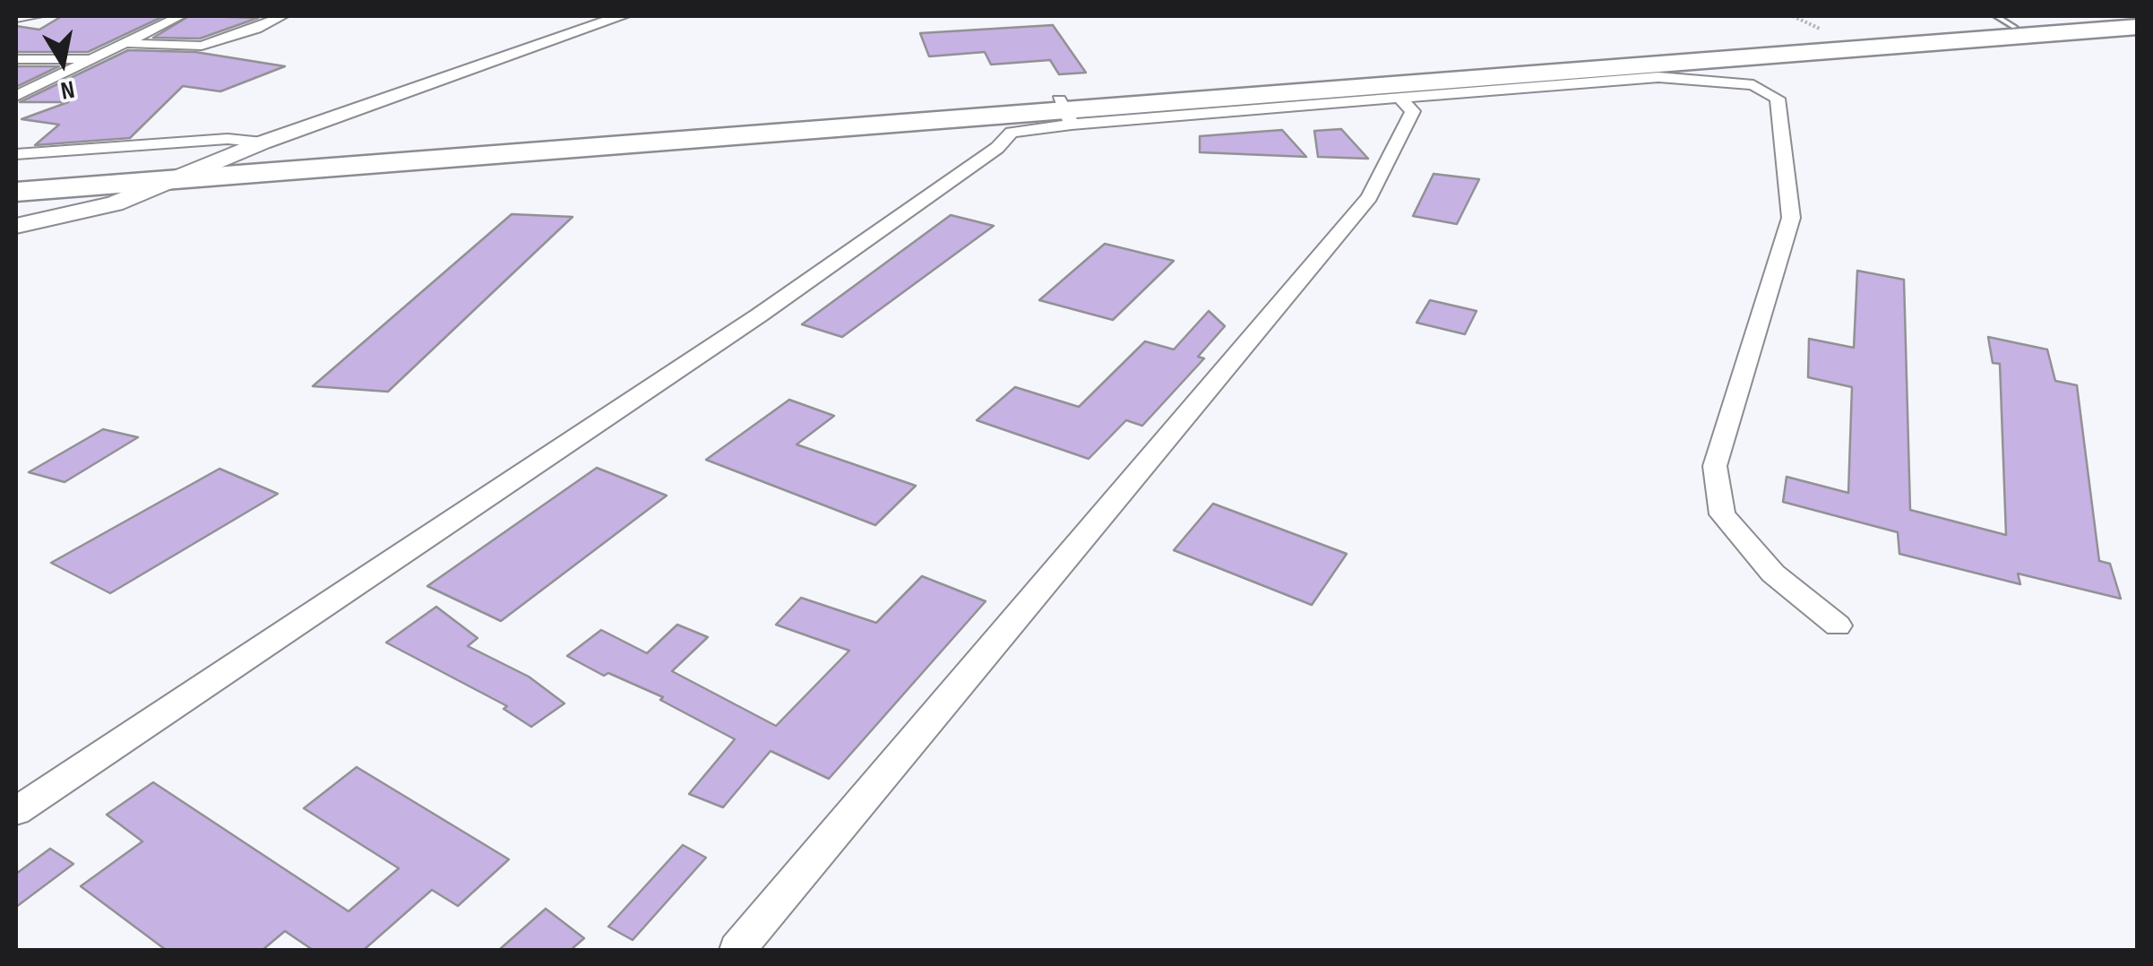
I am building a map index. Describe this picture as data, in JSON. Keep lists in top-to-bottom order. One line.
{"north":"bottom"}
